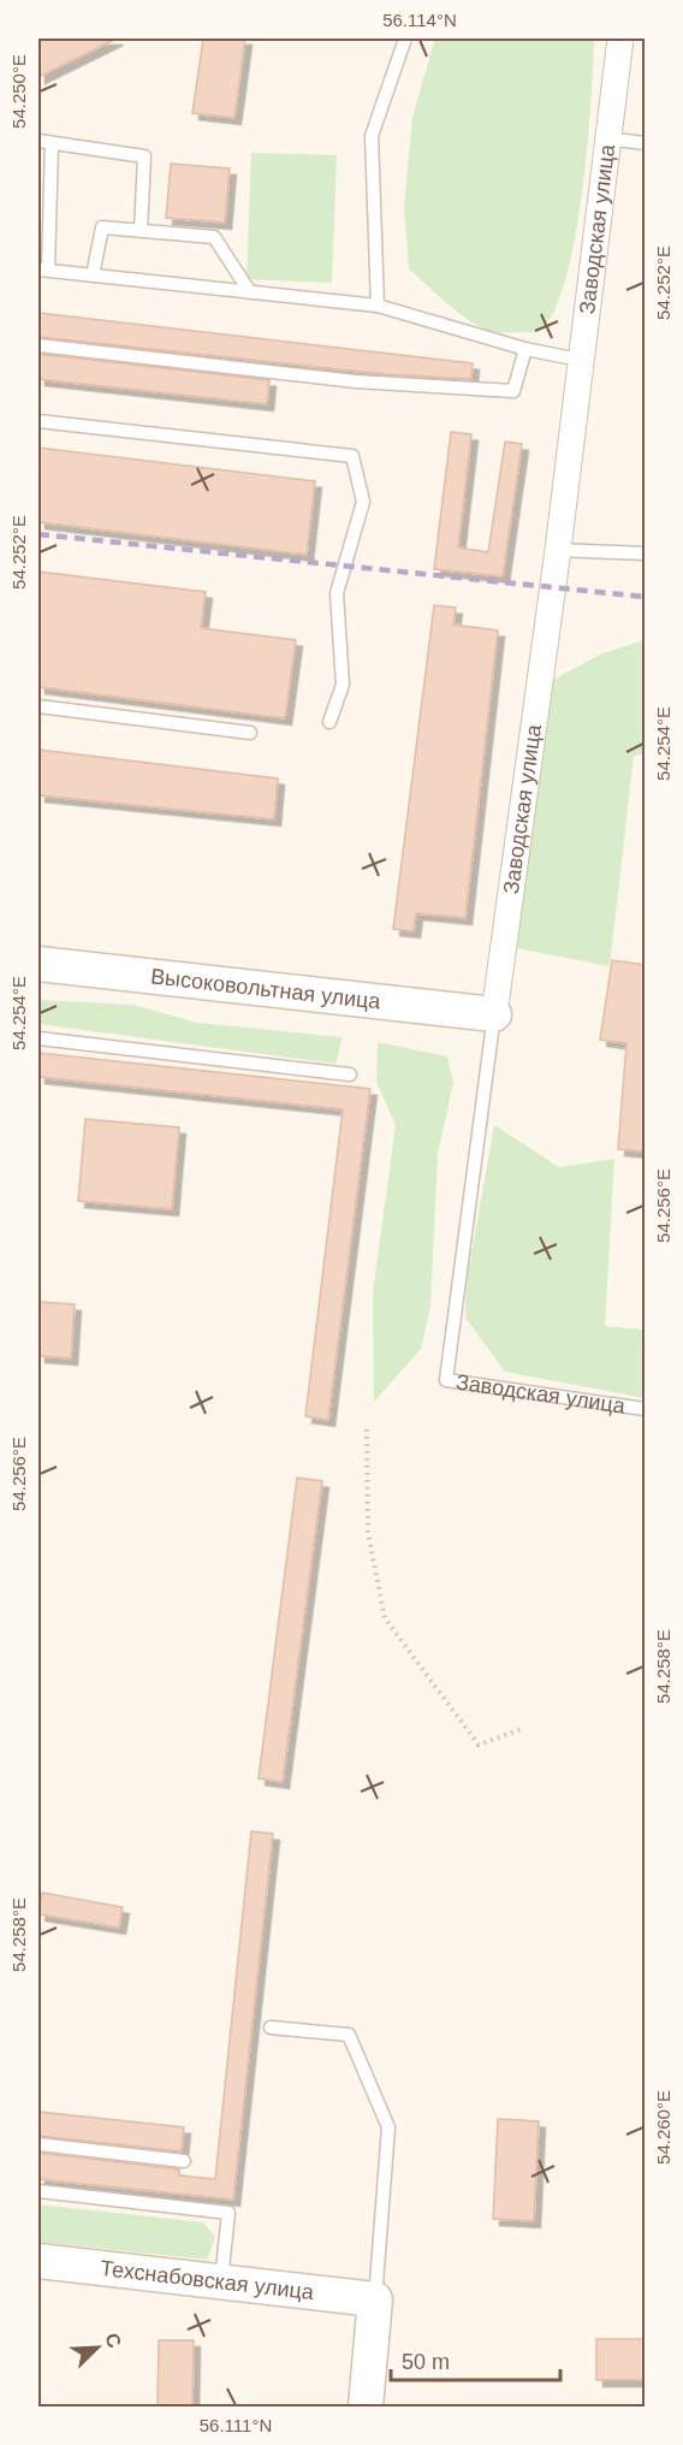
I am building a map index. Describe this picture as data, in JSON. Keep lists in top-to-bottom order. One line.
{"streets":{"street":["Заводская улица","Высоковольтная улица","Техснабовская улица"]},"crossings":[["Заводская улица","Высоковольтная улица"]],"scale_bar":"50 m","north":"top right","coordinates":["56.114°N","54.250°E","54.252°E","54.254°E","54.256°E","54.258°E","54.260°E","56.111°N"]}
